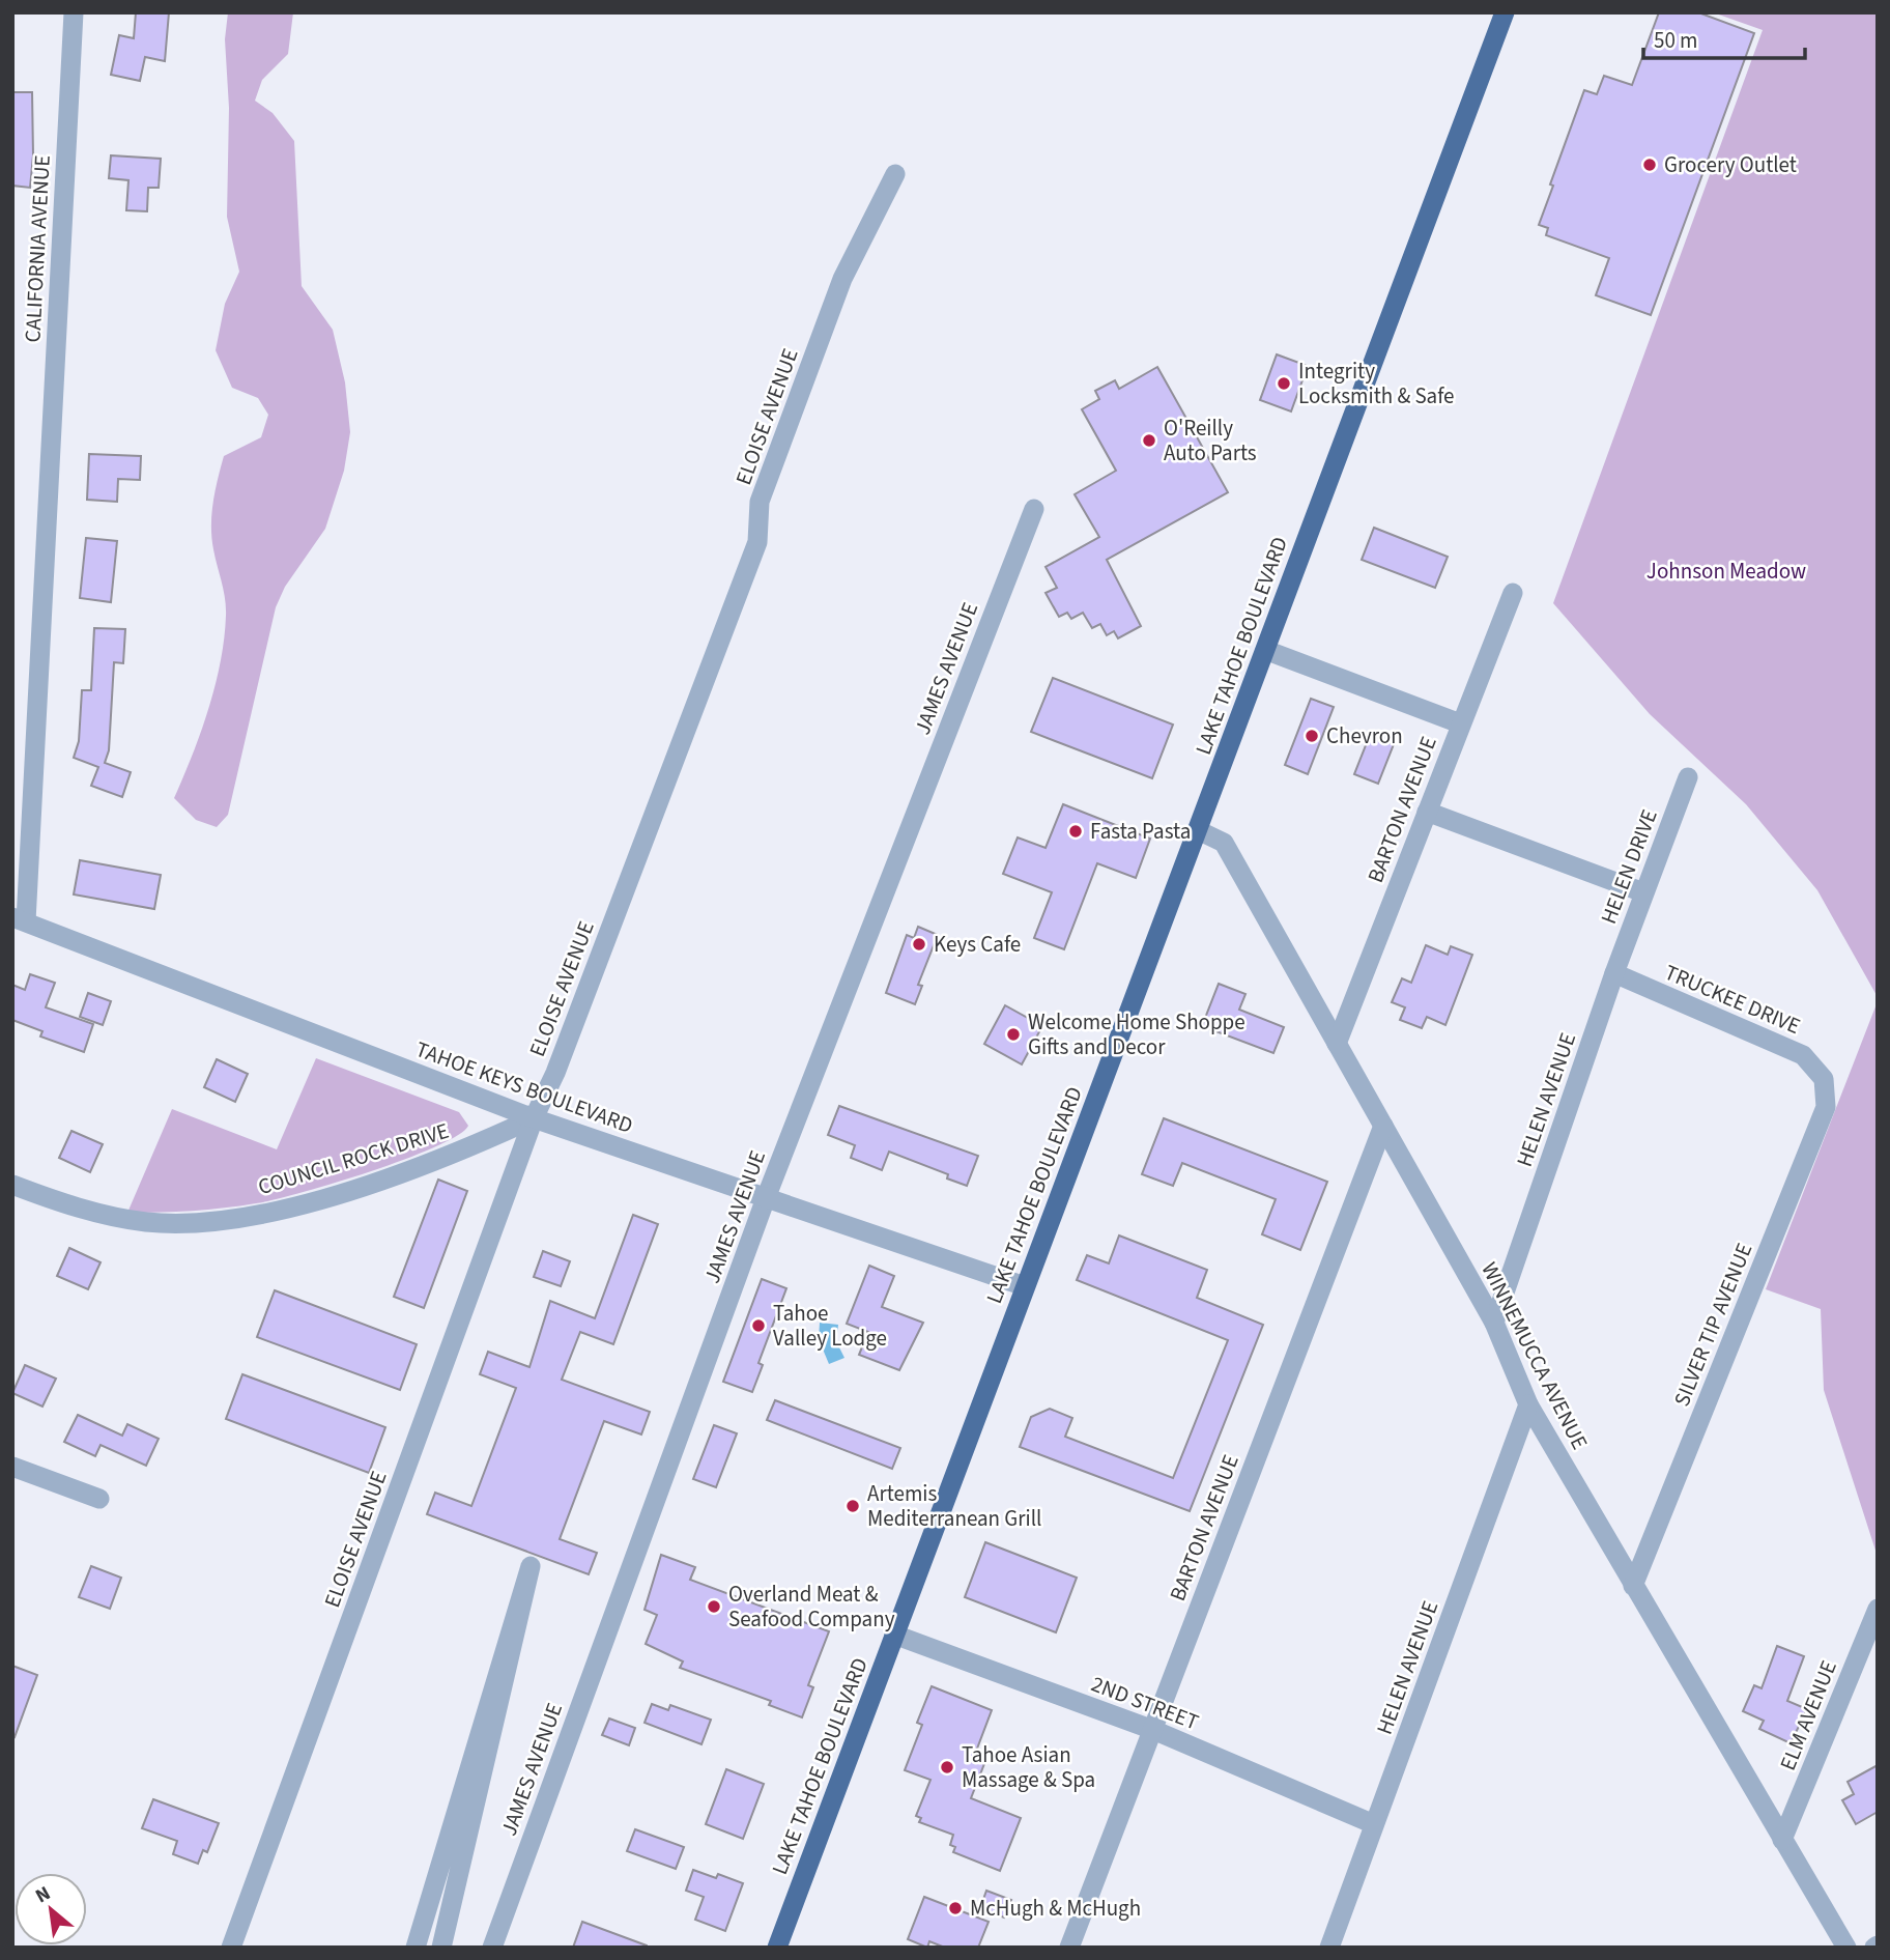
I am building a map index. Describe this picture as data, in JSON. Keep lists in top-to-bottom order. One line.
{"streets":{"highway":["LAKE TAHOE BOULEVARD"],"street":["CALIFORNIA AVENUE","ELOISE AVENUE","JAMES AVENUE","BARTON AVENUE","HELEN DRIVE","TRUCKEE DRIVE","TAHOE KEYS BOULEVARD","HELEN AVENUE","COUNCIL ROCK DRIVE","SILVER TIP AVENUE","WINNEMUCCA AVENUE","2ND STREET","ELM AVENUE"]},"crossings":[["CALIFORNIA AVENUE","TAHOE KEYS BOULEVARD"],["ELOISE AVENUE","TAHOE KEYS BOULEVARD"],["ELOISE AVENUE","COUNCIL ROCK DRIVE"],["LAKE TAHOE BOULEVARD","TAHOE KEYS BOULEVARD"],["LAKE TAHOE BOULEVARD","WINNEMUCCA AVENUE"],["LAKE TAHOE BOULEVARD","2ND STREET"],["JAMES AVENUE","TAHOE KEYS BOULEVARD"],["BARTON AVENUE","WINNEMUCCA AVENUE"],["BARTON AVENUE","2ND STREET"],["HELEN DRIVE","TRUCKEE DRIVE"],["HELEN DRIVE","HELEN AVENUE"],["TRUCKEE DRIVE","HELEN AVENUE"],["TRUCKEE DRIVE","SILVER TIP AVENUE"],["TAHOE KEYS BOULEVARD","COUNCIL ROCK DRIVE"],["HELEN AVENUE","WINNEMUCCA AVENUE"],["HELEN AVENUE","2ND STREET"],["SILVER TIP AVENUE","WINNEMUCCA AVENUE"],["WINNEMUCCA AVENUE","ELM AVENUE"]],"parks":["Johnson Meadow"],"places":["Grocery Outlet","Integrity Locksmith & Safe","O'Reilly Auto Parts","Chevron","Fasta Pasta","Keys Cafe","Welcome Home Shoppe Gifts and Decor","Tahoe Valley Lodge","Artemis Mediterranean Grill","Overland Meat & Seafood Company","Tahoe Asian Massage & Spa","McHugh & McHugh"],"scale_bar":"50 m","north":"top left"}
